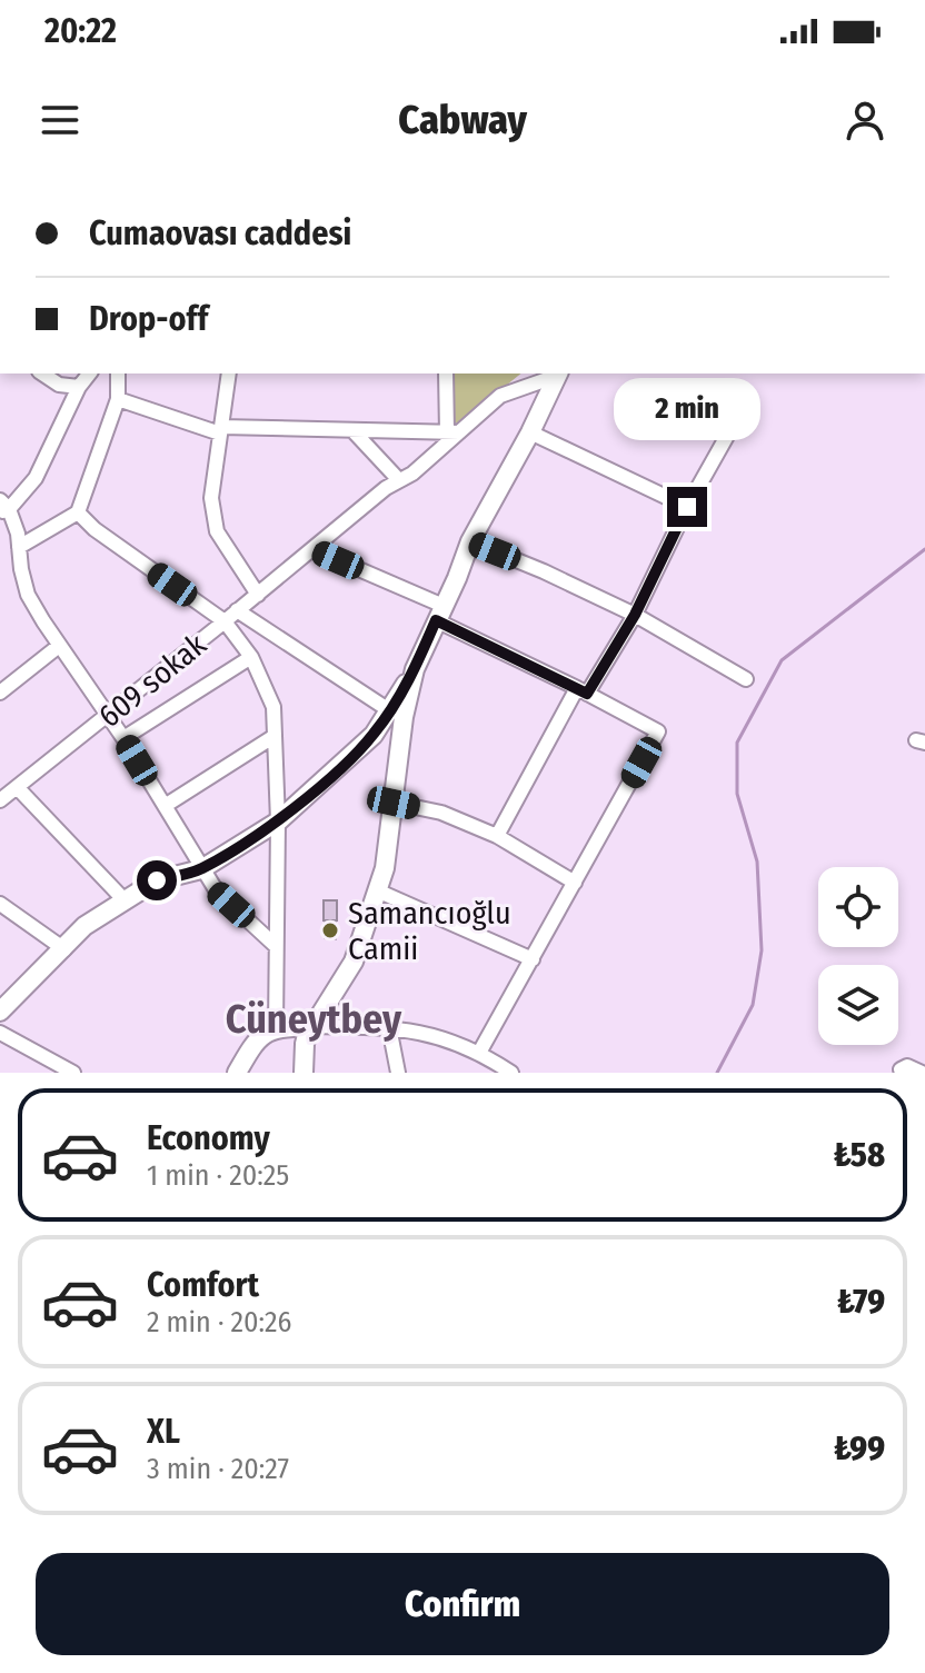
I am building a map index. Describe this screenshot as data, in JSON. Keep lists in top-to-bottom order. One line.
{"streets":{"street":["609 sokak"]},"districts":["Cüneytbey"],"places":["Samancıoğlu Camii"],"page":{"status":"20:22","header":"Cabway","banner":["Cumaovası caddesi","Drop-off"],"bubble":"2 min","list":[{"name":"Economy","note":"1 min · 20:25","value":"₺58"},{"name":"Comfort","note":"2 min · 20:26","value":"₺79"},{"name":"XL","note":"3 min · 20:27","value":"₺99"}],"buttons":"Confirm"}}
